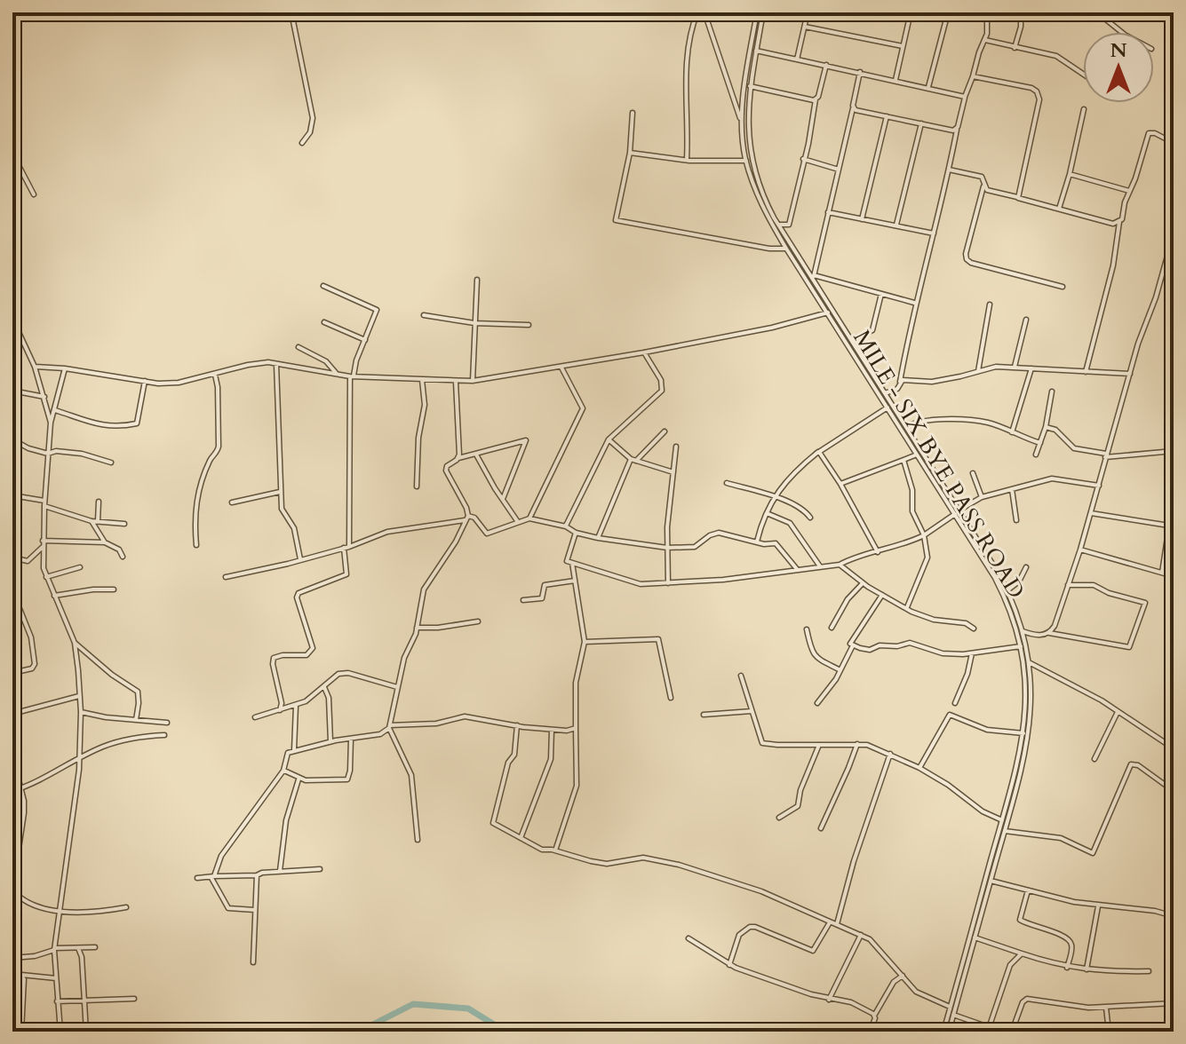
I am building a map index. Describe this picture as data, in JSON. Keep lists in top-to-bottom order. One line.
{"streets":{"street":["MILE - SIX BYE PASS ROAD"]},"north":"top"}
